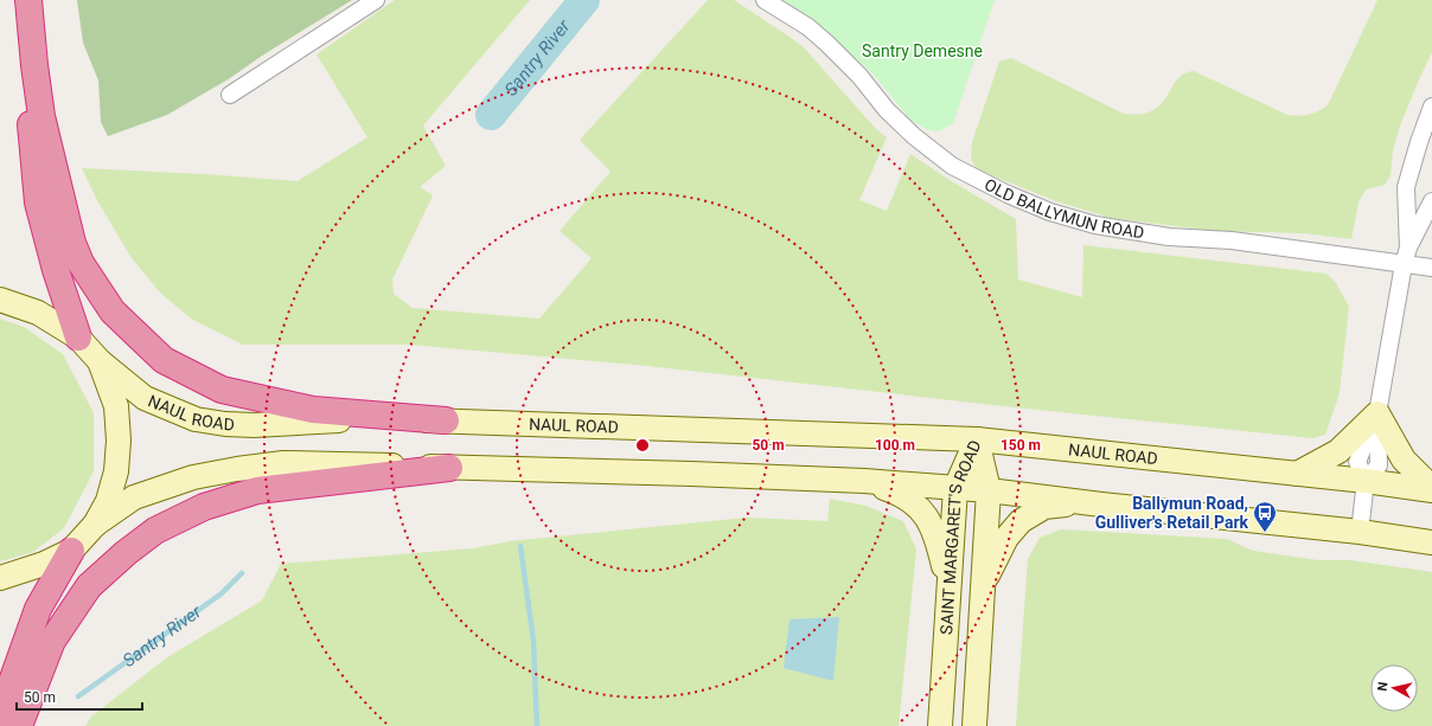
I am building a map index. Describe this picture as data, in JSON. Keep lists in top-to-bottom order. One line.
{"streets":{"main road":["NAUL ROAD","SAINT MARGARET'S ROAD"],"street":["OLD BALLYMUN ROAD"]},"crossings":[["NAUL ROAD","SAINT MARGARET'S ROAD"]],"water":["Santry River"],"parks":["Santry Demesne"],"places":{"bus stop":["Ballymun Road, Gulliver's Retail Park"]},"scale_bar":"50 m","north":"left","rings":["50 m","100 m","150 m"]}
